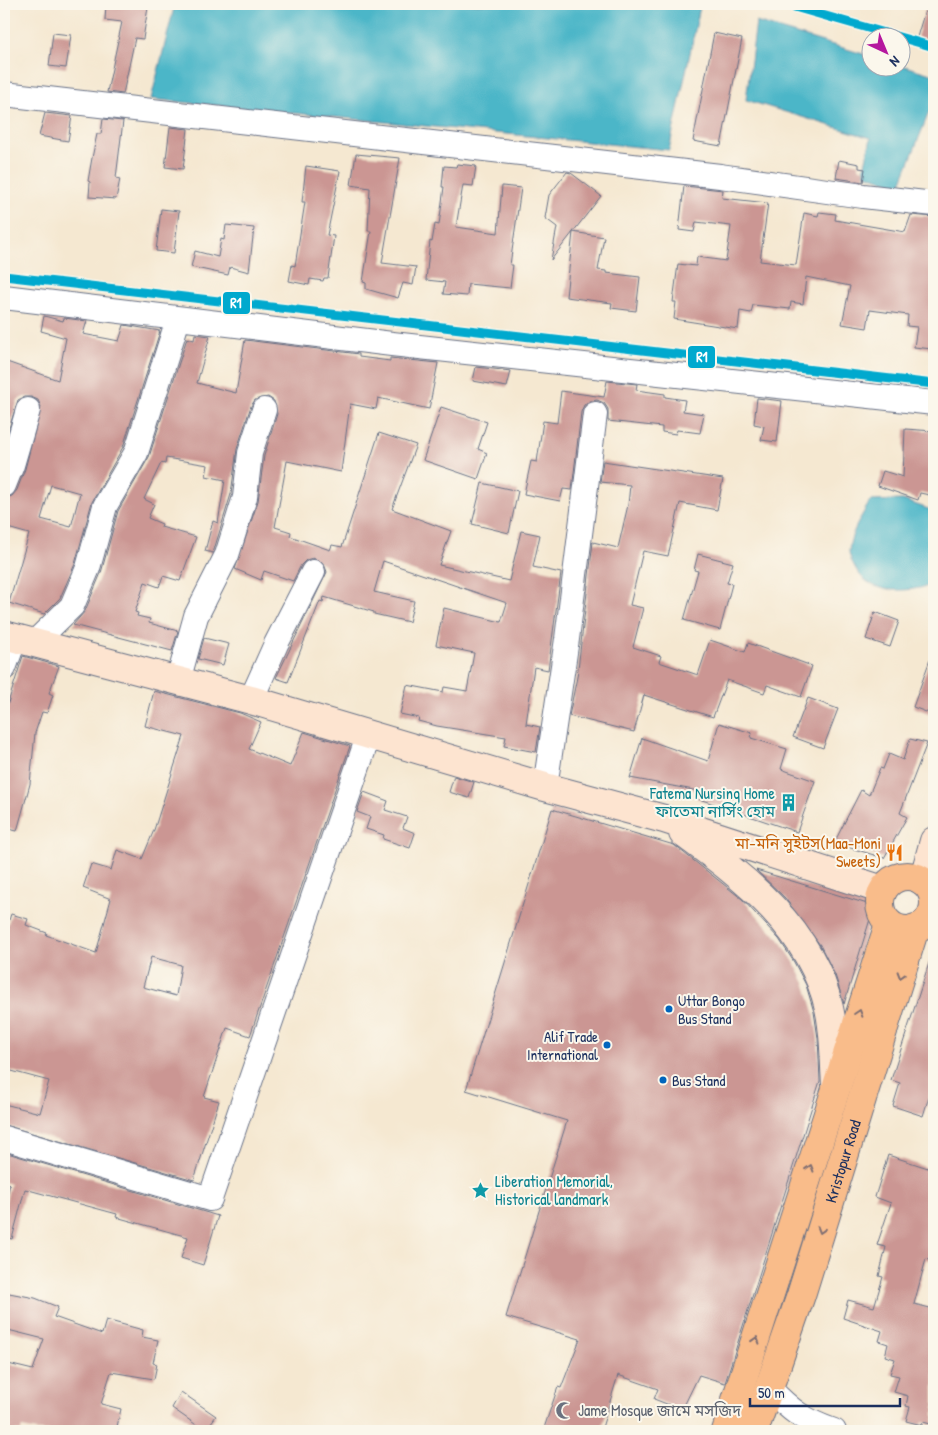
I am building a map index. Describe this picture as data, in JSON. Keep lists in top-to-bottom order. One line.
{"streets":{"main road":["Kristopur Road"]},"places":{"building":["Fatema Nursing Home ফাতেমা নার্সিং হোম"],"restaurant":["মা-মনি সুইটস(Maa-Moni Sweets)"],"other":["Uttar Bongo Bus Stand","Alif Trade International","Bus Stand"],"place":["Liberation Memorial, Historical landmark"],"mosque":["Jame Mosque জামে মসজিদ"]},"lines":["transit line R1"],"scale_bar":"50 m","north":"bottom right"}
